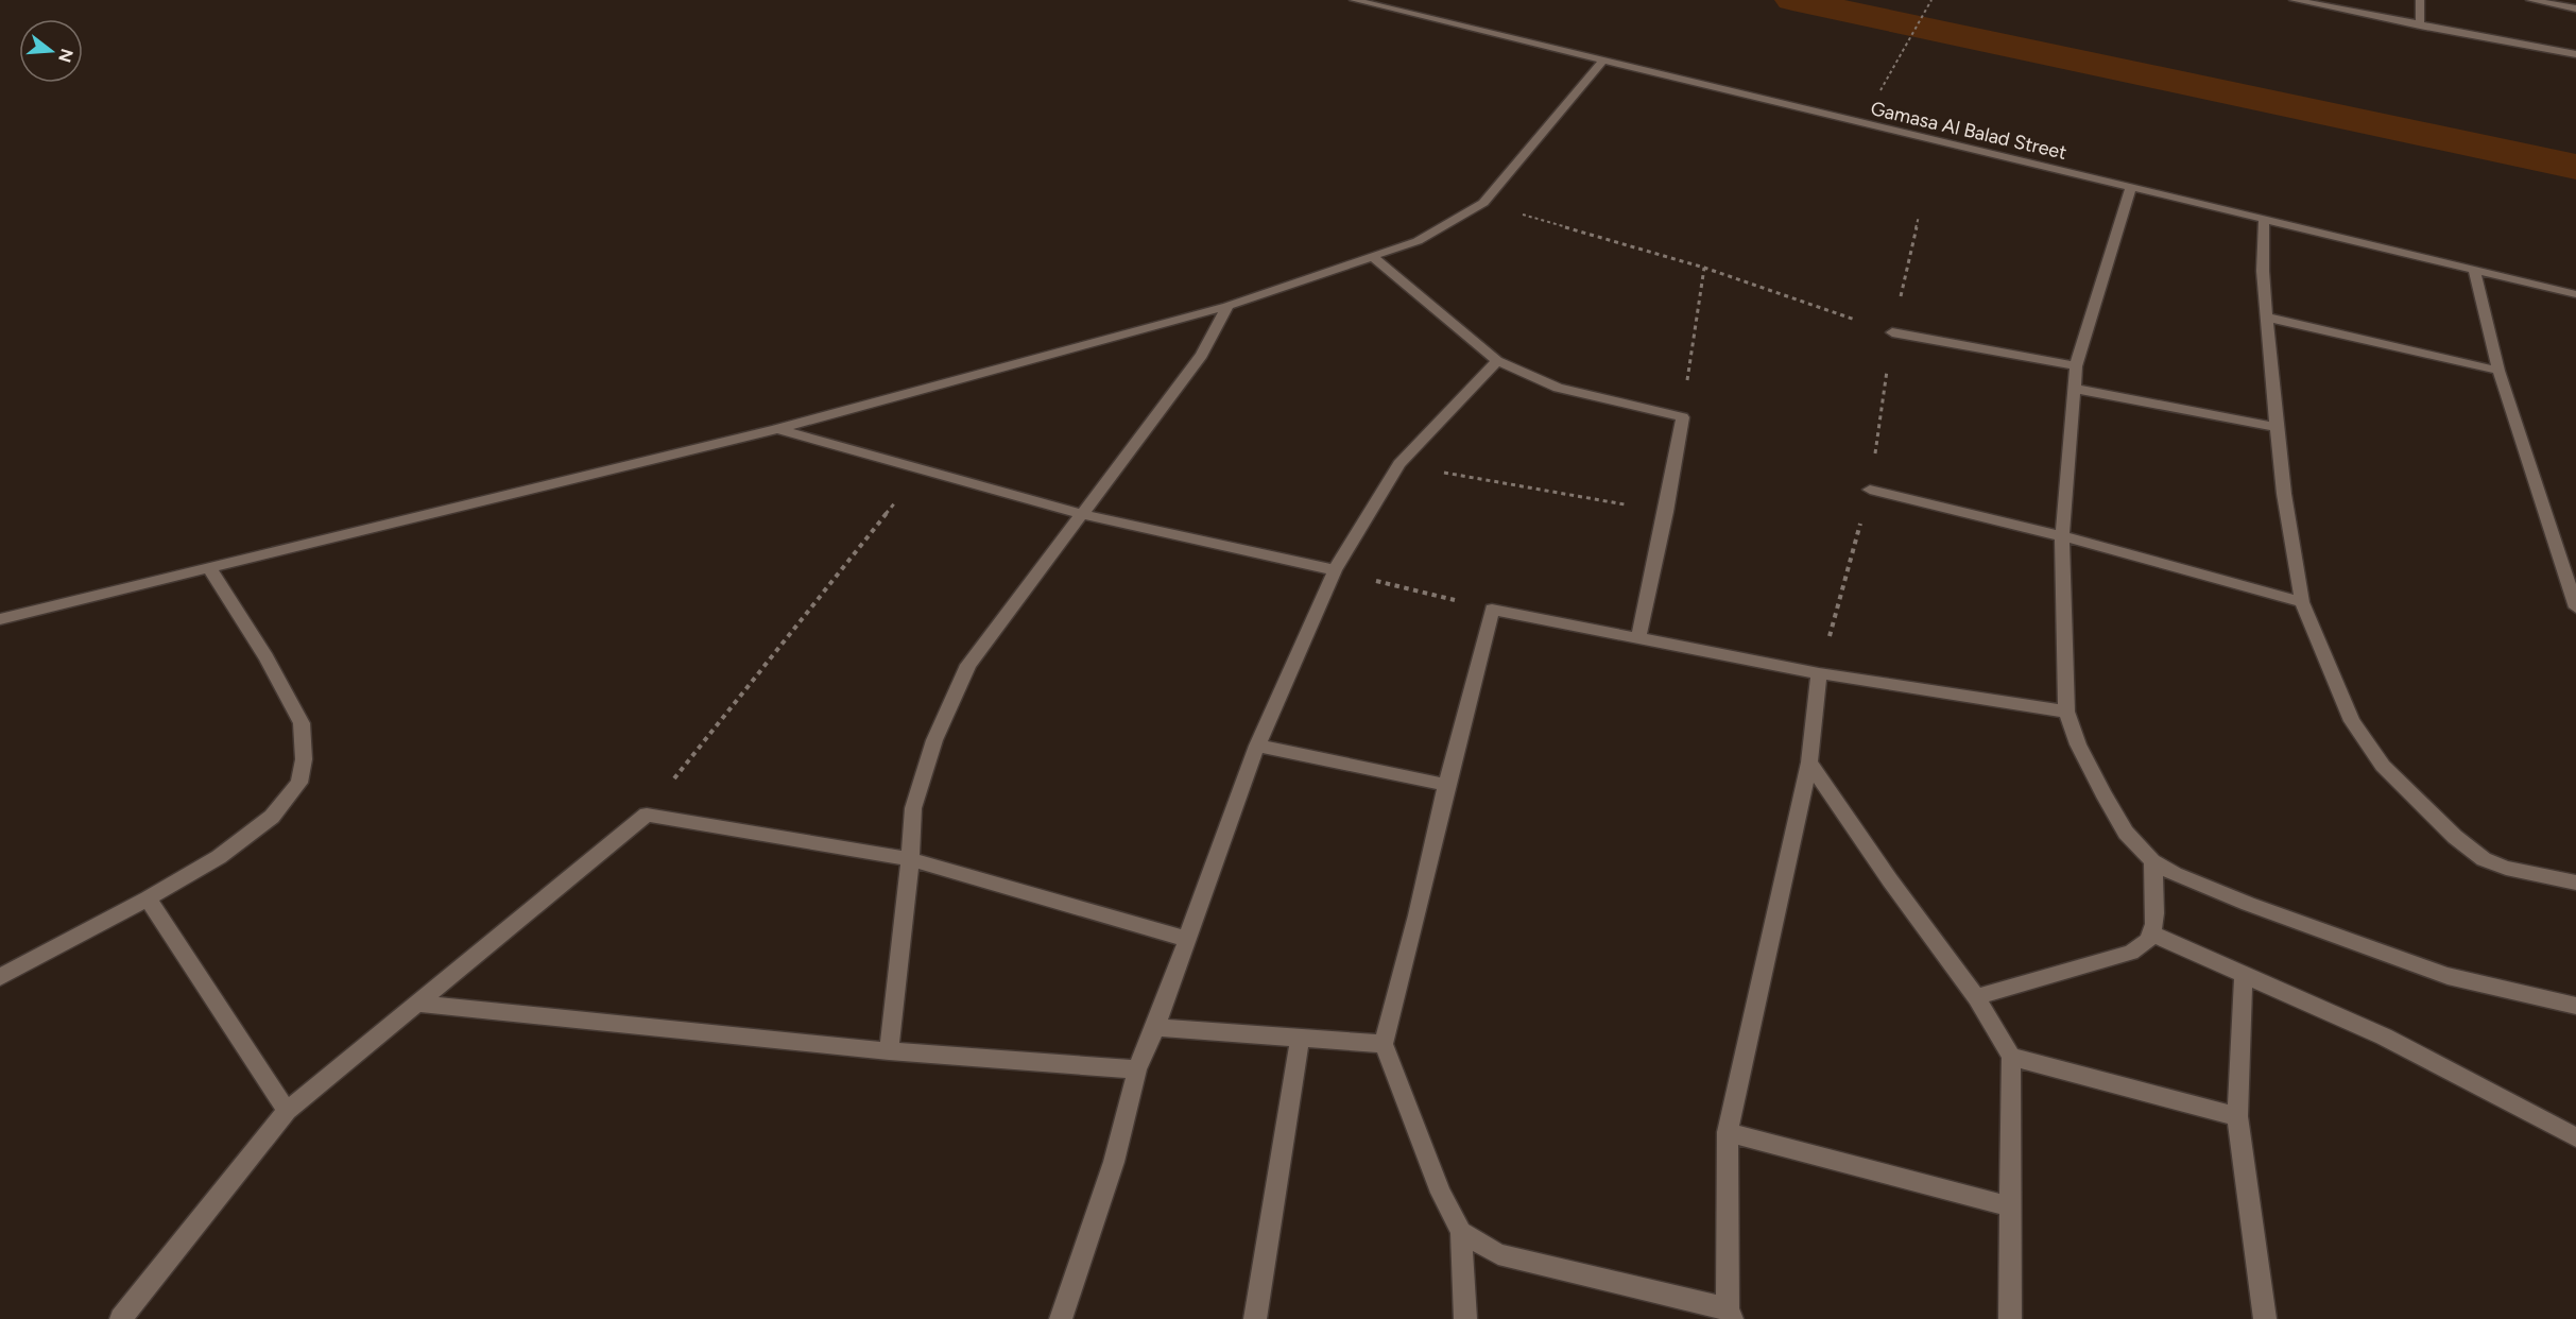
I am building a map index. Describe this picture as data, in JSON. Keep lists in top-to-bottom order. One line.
{"streets":{"street":["Gamasa Al Balad Street"]},"north":"right"}
